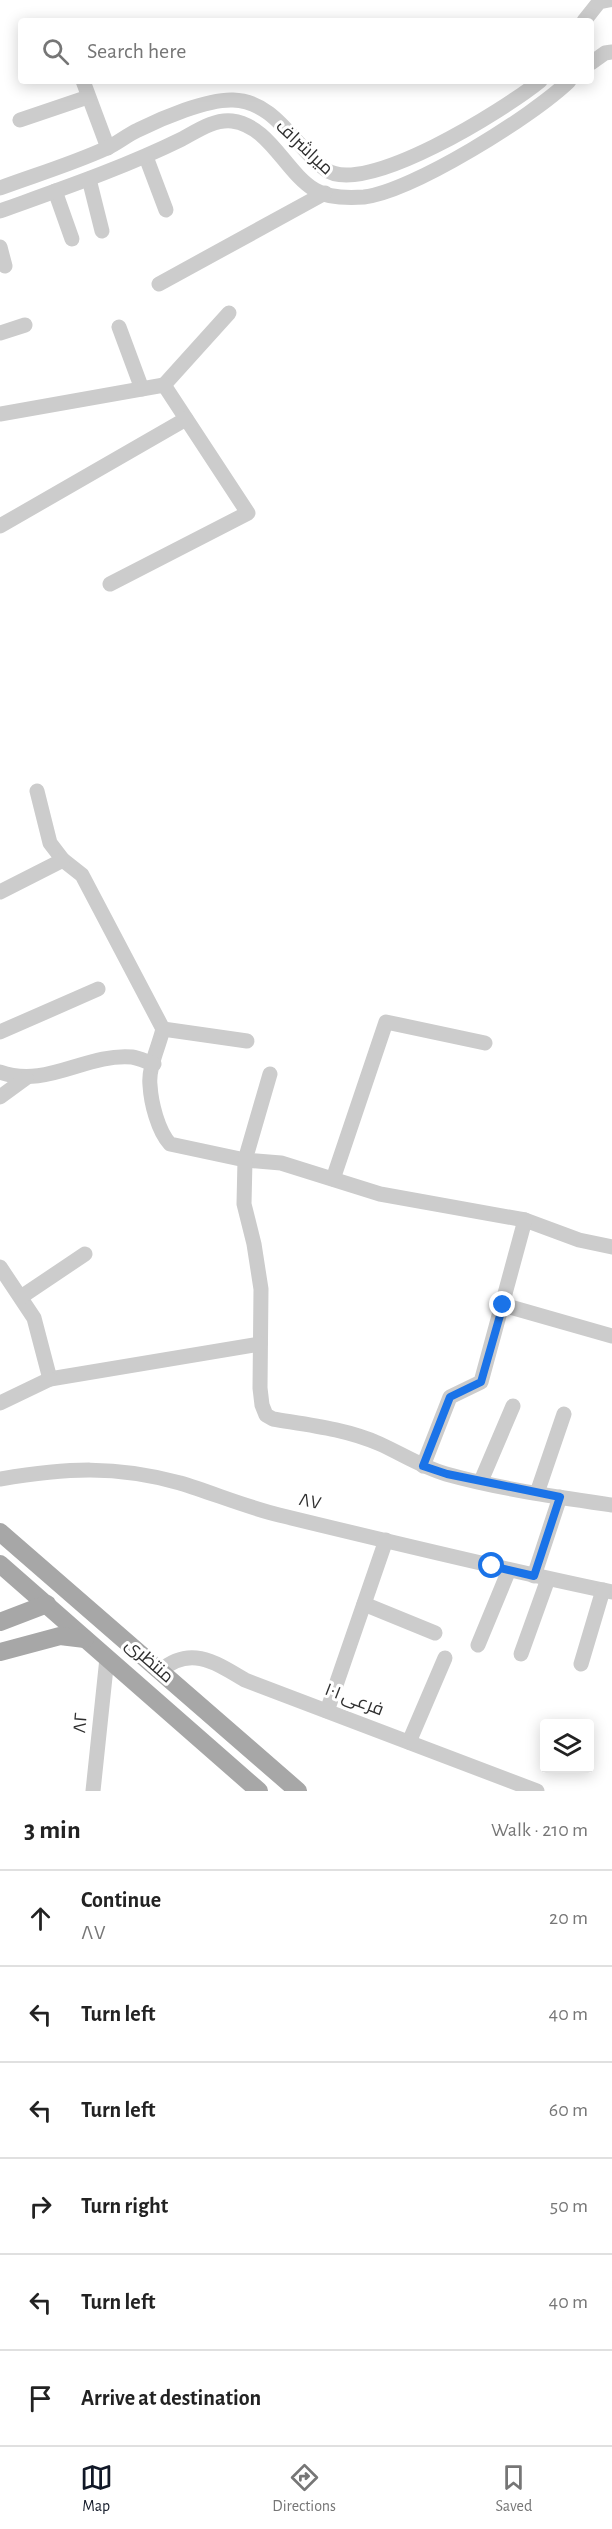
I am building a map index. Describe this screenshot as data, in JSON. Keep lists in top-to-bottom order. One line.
{"streets":{"main road":["منتظری"],"street":["میراشراف","۸۷","فرعی ۱۰۱","۸۲"]},"crossings":[["منتظری","فرعی ۱۰۱"],["منتظری","۸۲"]],"page":{"search":"Search here","heading":["3 min","Walk · 210 m"],"list":[["Continue","۸۷","20 m"],["Turn left","40 m"],["Turn left","60 m"],["Turn right","50 m"],["Turn left","40 m"],"Arrive at destination"],"nav":["Map","Directions","Saved"]}}
